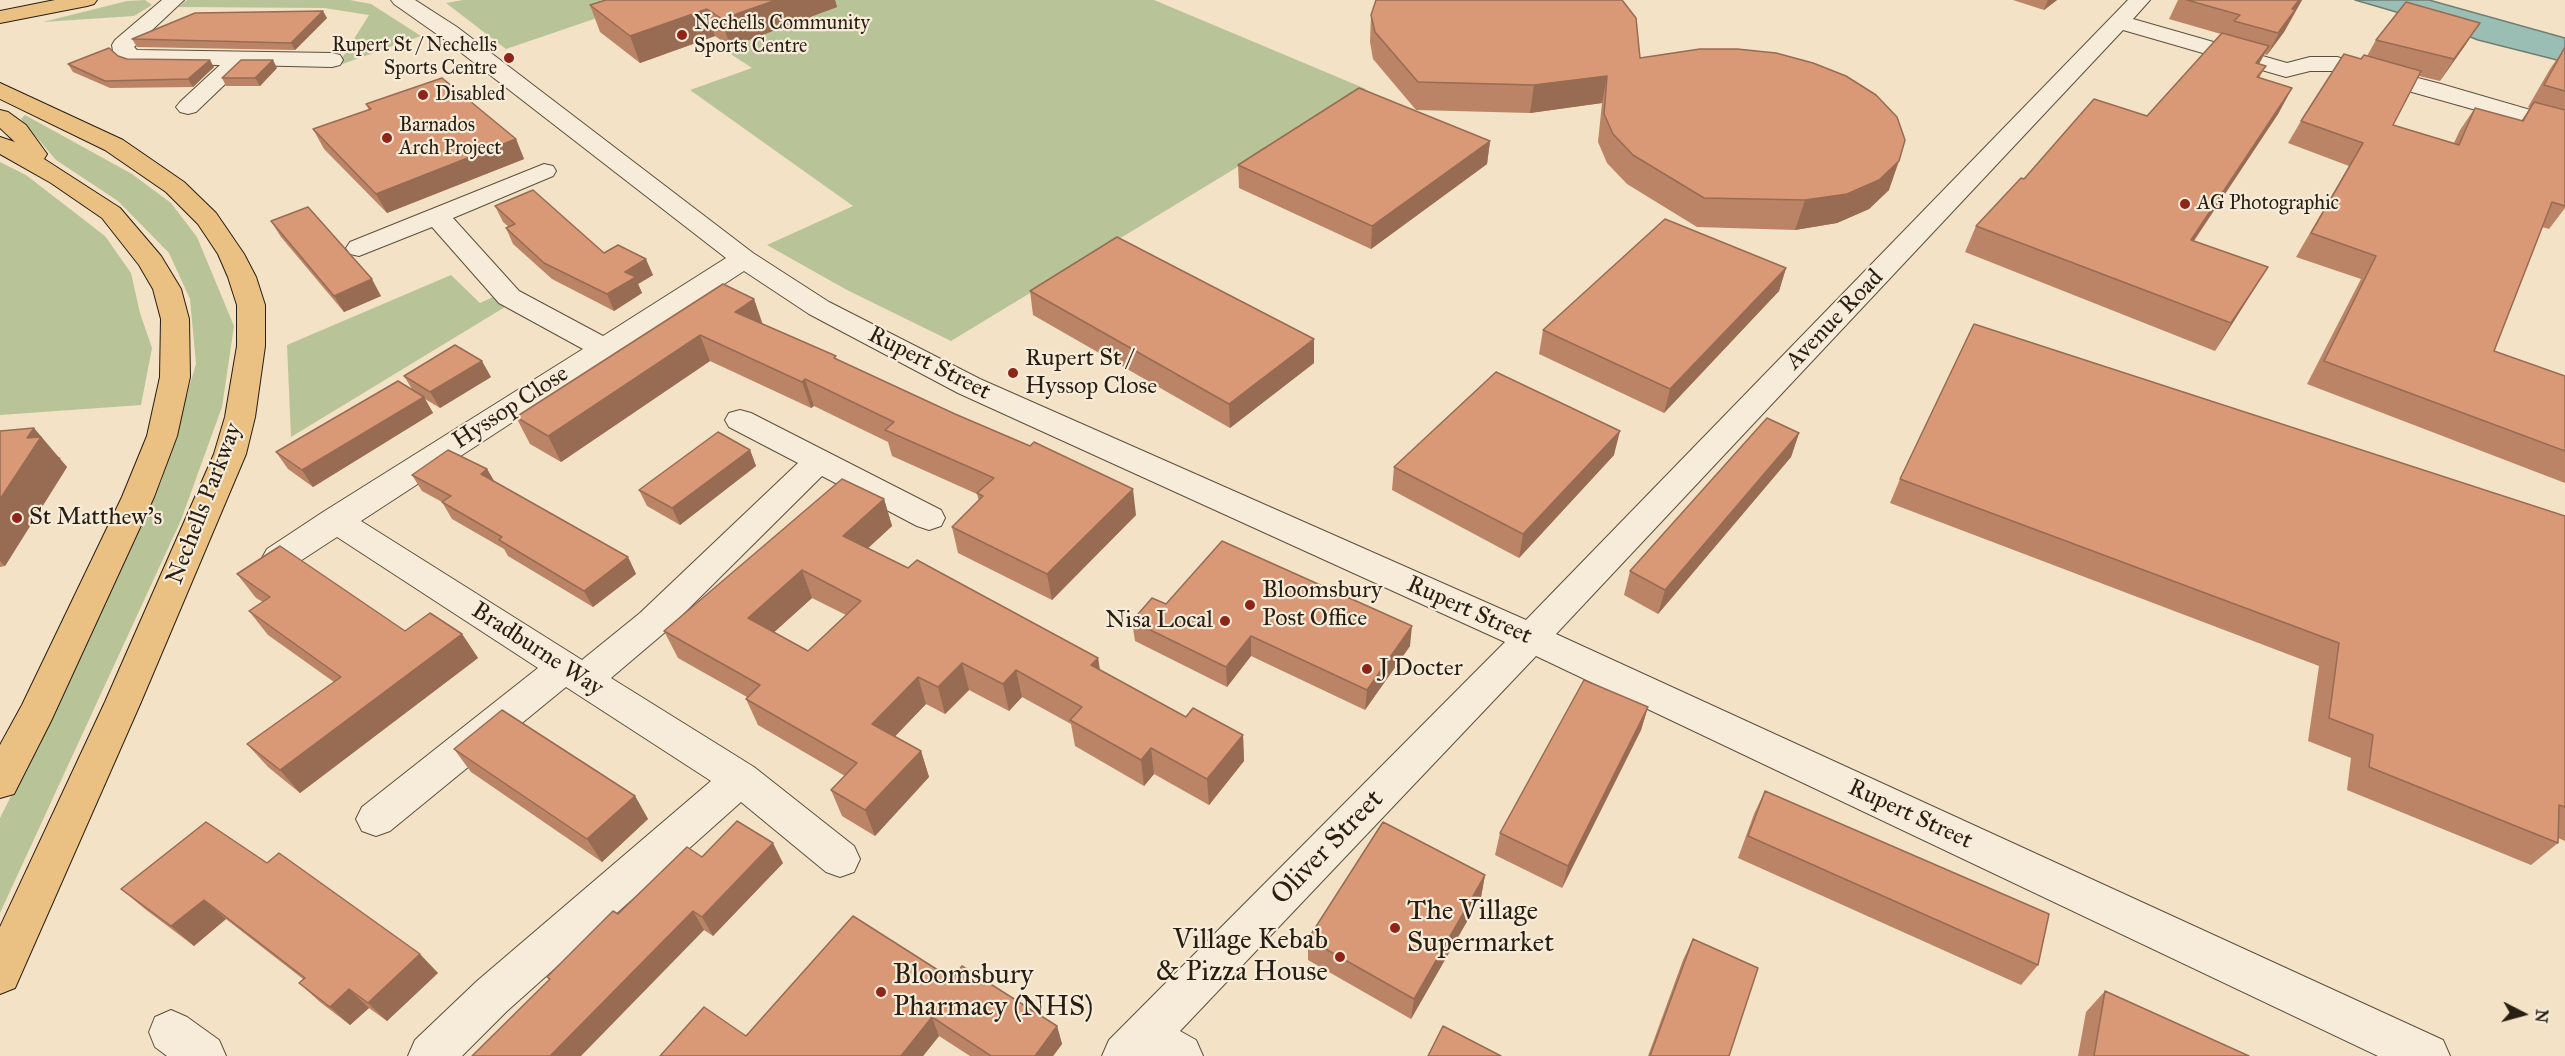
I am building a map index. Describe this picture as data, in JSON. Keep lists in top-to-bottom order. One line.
{"streets":{"main road":["Nechells Parkway"],"street":["Avenue Road","Rupert Street","Hyssop Close","Bradburne Way","Oliver Street"]},"crossings":[["Avenue Road","Rupert Street"],["Avenue Road","Oliver Street"],["Rupert Street","Hyssop Close"],["Rupert Street","Oliver Street"],["Hyssop Close","Bradburne Way"]],"places":["Nechells Community Sports Centre","Rupert St / Nechells Sports Centre","Disabled","Barnados Arch Project","AG Photographic","Rupert St / Hyssop Close","St Matthew's","Bloomsbury Post Office","Nisa Local","J Docter","The Village Supermarket","Village Kebab & Pizza House","Bloomsbury Pharmacy (NHS)"],"north":"right"}
